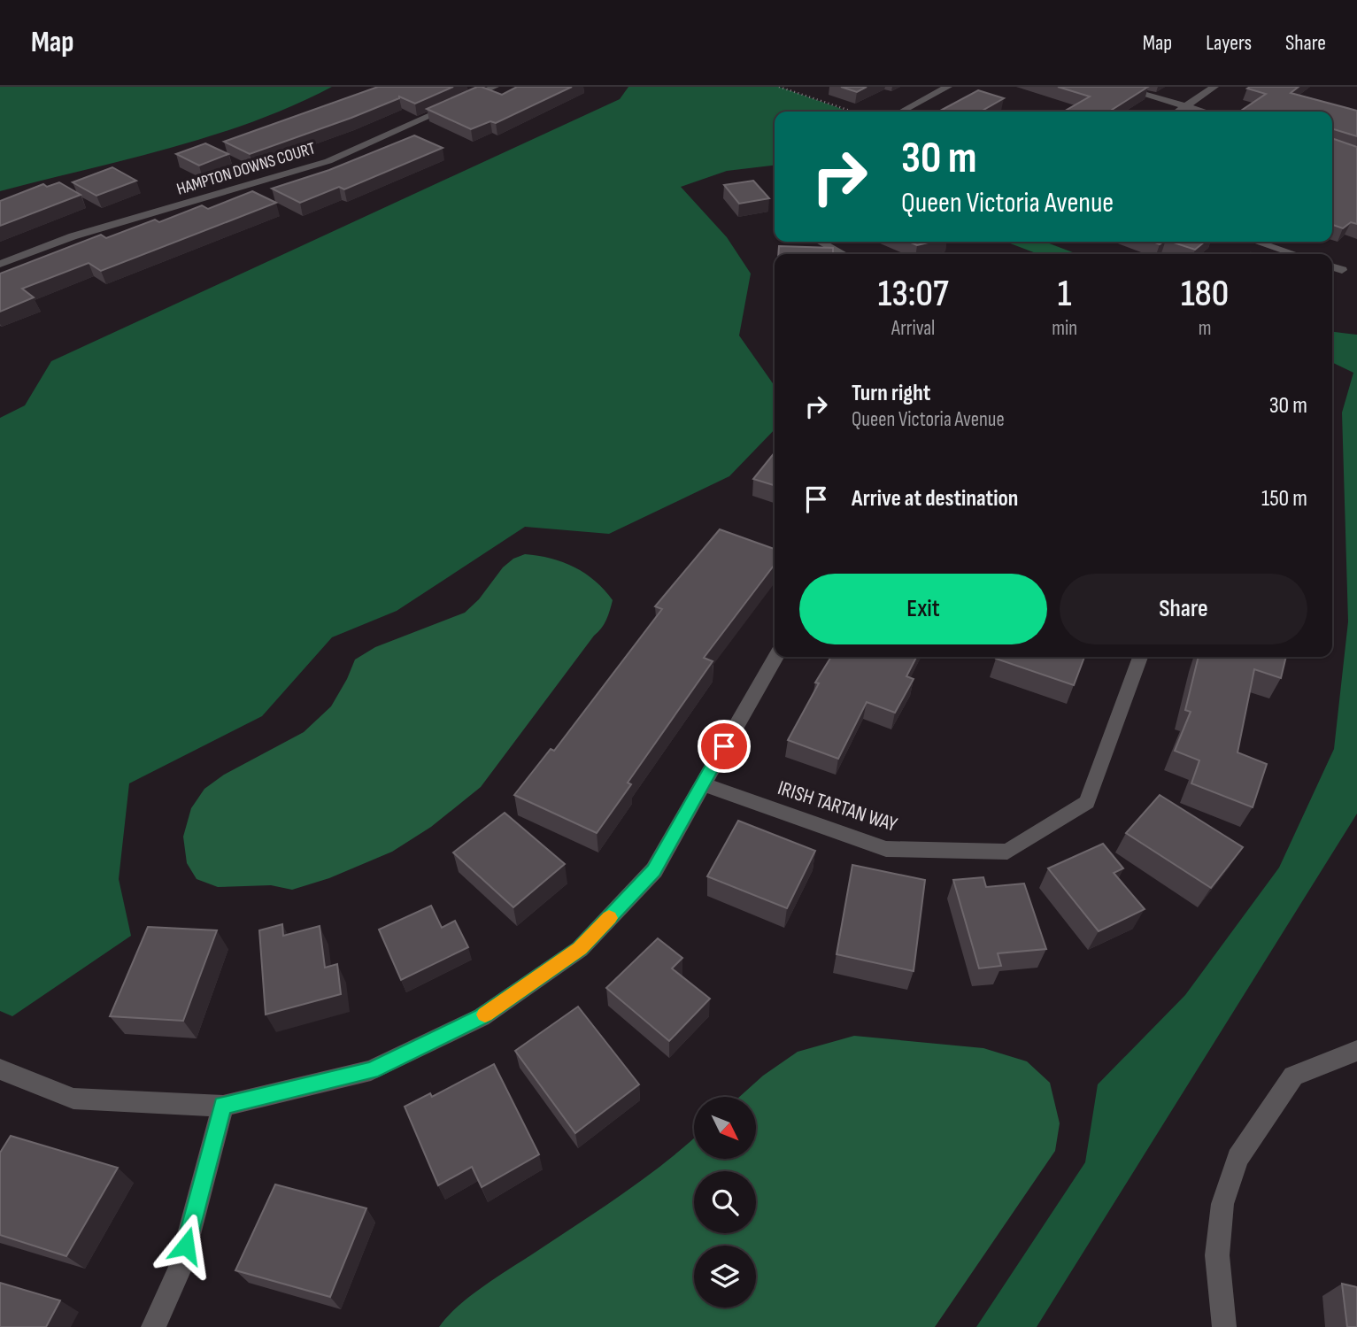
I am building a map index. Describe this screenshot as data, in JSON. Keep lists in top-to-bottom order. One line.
{"streets":{"street":["HAMPTON DOWNS COURT","IRISH TARTAN WAY"]},"north":"bottom right","page":{"header":"Map","nav":["Map","Layers","Share"],"turn":["30 m","Queen Victoria Avenue"],"eta":["13:07","Arrival","1","min","180","m"],"list":[{"name":"Turn right","note":"Queen Victoria Avenue","value":"30 m"},{"name":"Arrive at destination","value":"150 m"}],"buttons":["Exit","Share"]}}
